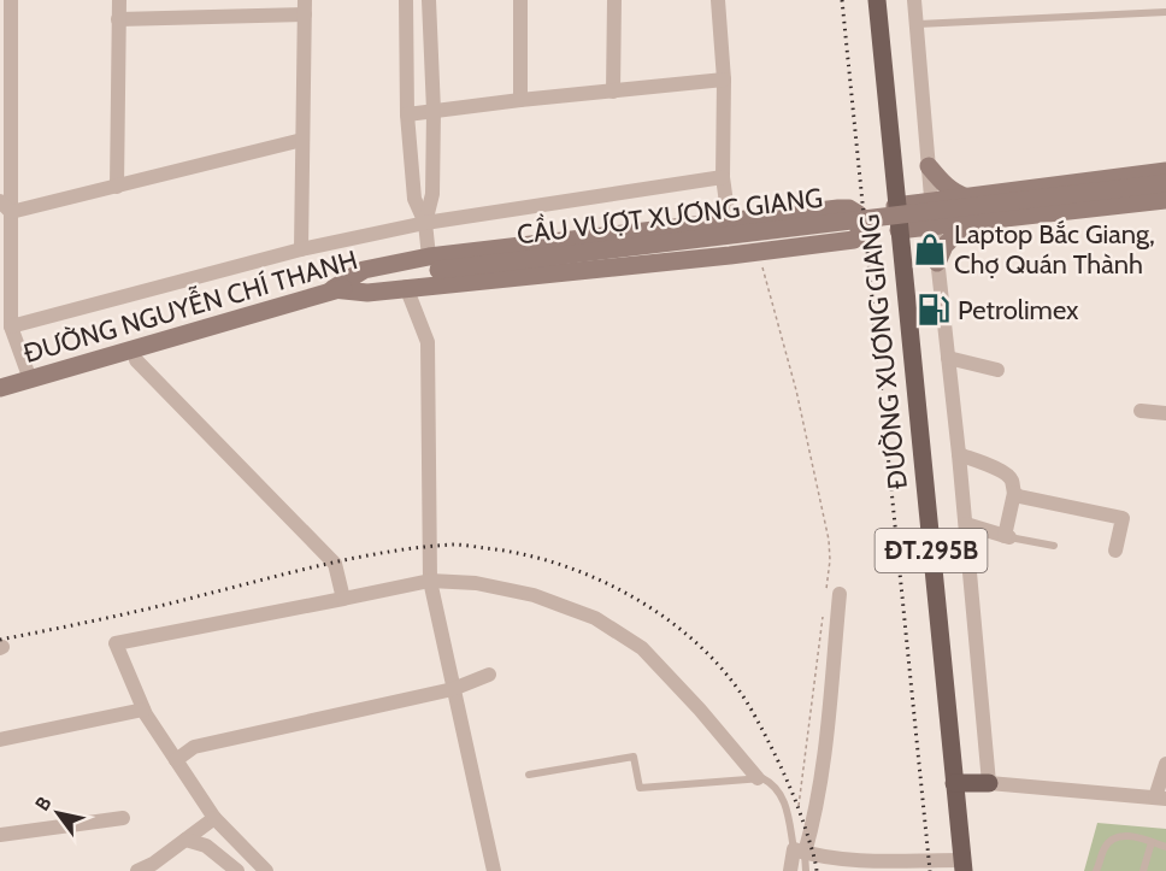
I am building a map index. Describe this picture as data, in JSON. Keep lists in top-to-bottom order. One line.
{"streets":{"main road":["ĐƯỜNG XƯƠNG GIANG","ĐT.295B"],"street":["CẦU VƯỢT XƯƠNG GIANG","ĐƯỜNG NGUYỄN CHÍ THANH"]},"crossings":[["CẦU VƯỢT XƯƠNG GIANG","ĐƯỜNG NGUYỄN CHÍ THANH"]],"places":{"shop":["Laptop Bắc Giang, Chợ Quán Thành"],"fuel station":["Petrolimex"]},"north":"top left"}
